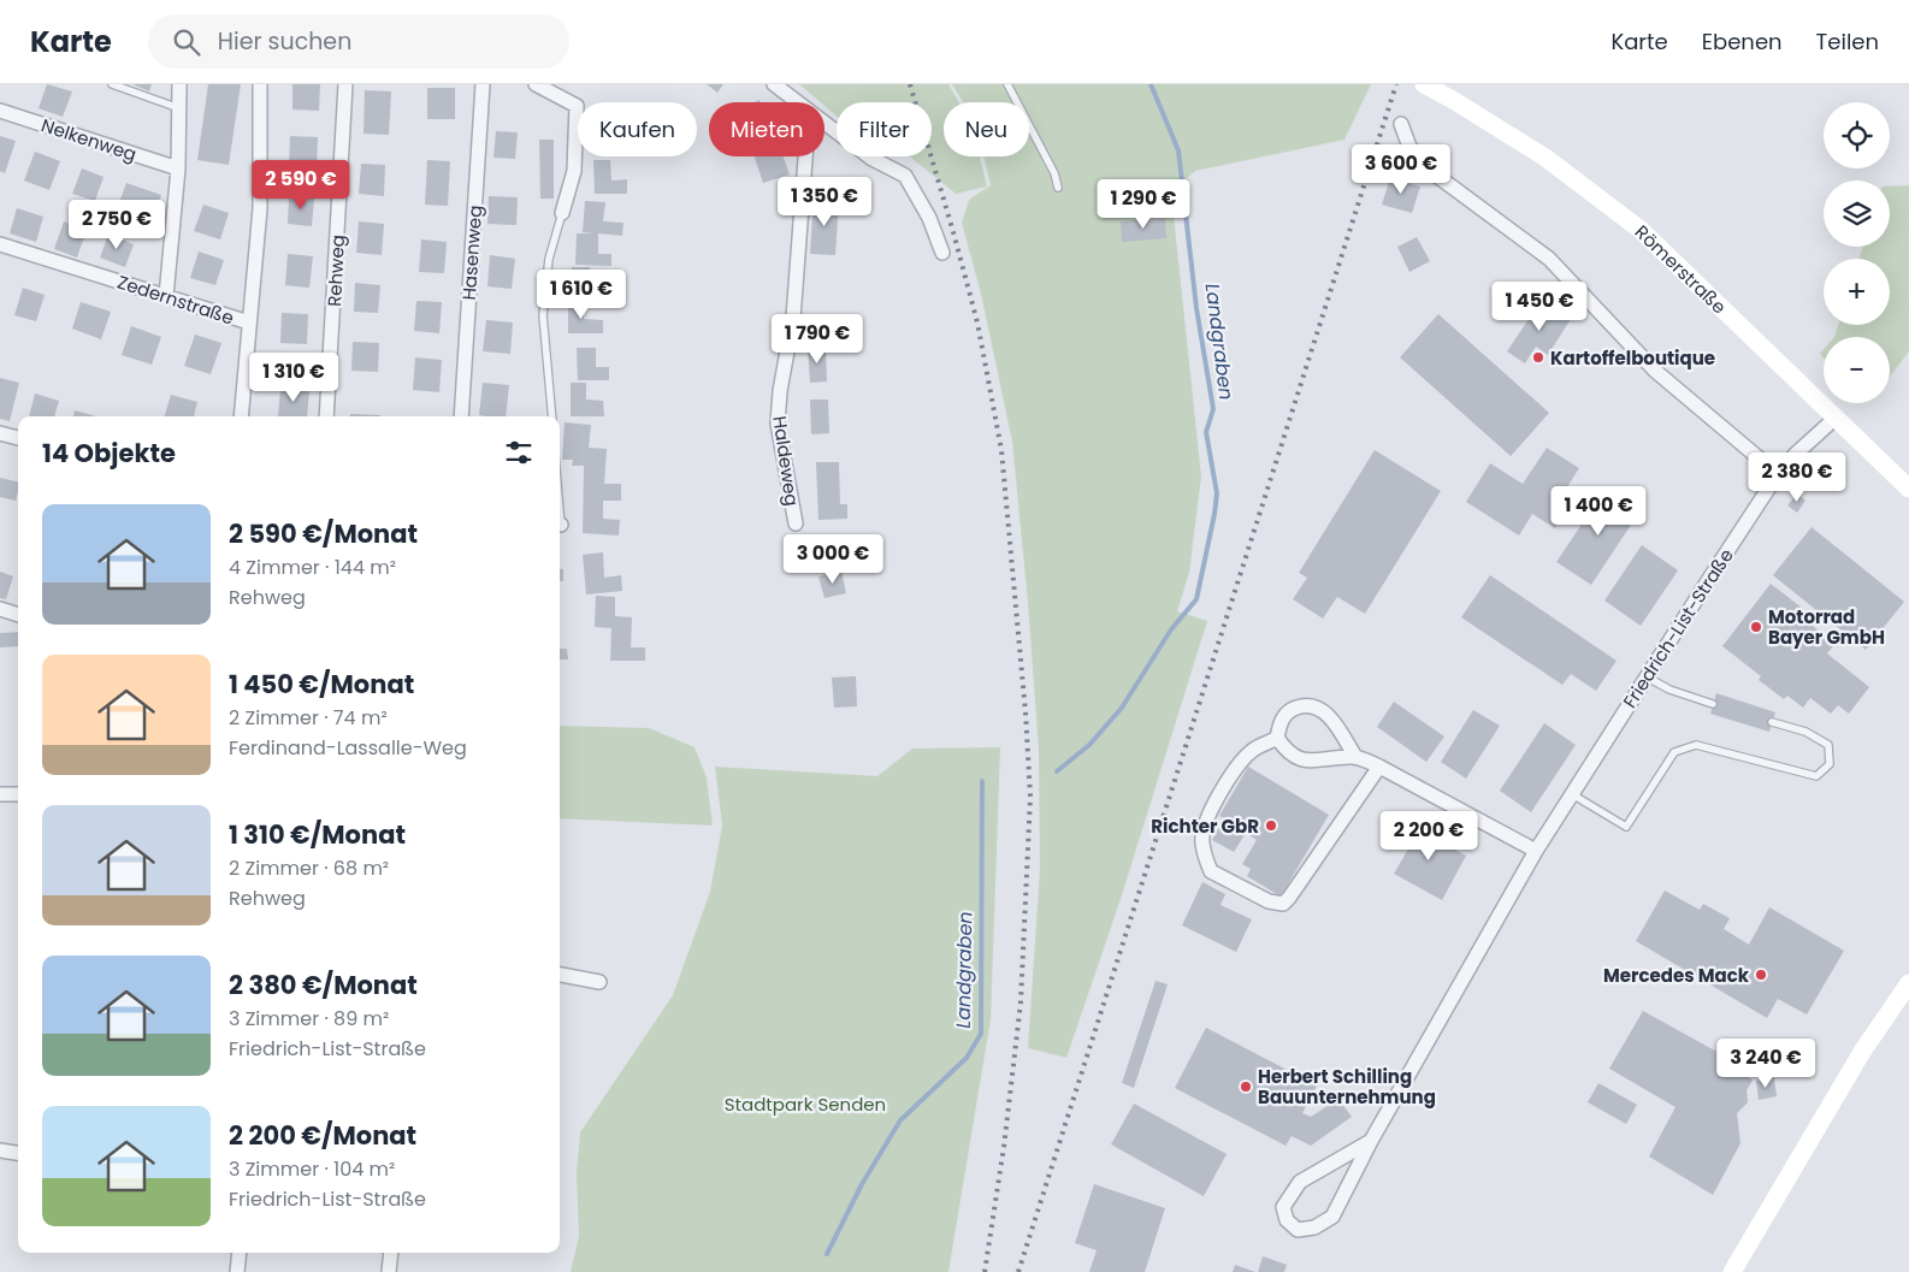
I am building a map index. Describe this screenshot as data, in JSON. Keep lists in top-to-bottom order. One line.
{"streets":{"main road":["Römerstraße"],"street":["Nelkenweg","Hasenweg","Rehweg","Zedernstraße","Haldeweg","Friedrich-List-Straße"]},"crossings":[["Römerstraße","Friedrich-List-Straße"]],"water":["Landgraben"],"parks":["Stadtpark Senden"],"places":["Kartoffelboutique","Motorrad Bayer GmbH","Richter GbR","Mercedes Mack","Herbert Schilling Bauunternehmung"],"page":{"header":"Karte","search":"Hier suchen","nav":["Karte","Ebenen","Teilen"],"map_buttons":["+","−"],"chip":["Kaufen","Mieten","Filter","Neu"],"price":["3 600 €","2 590 €","1 350 €","1 290 €","2 750 €","1 610 €","1 450 €","1 790 €","1 310 €","2 380 €","1 400 €","3 000 €","2 200 €","3 240 €"],"heading":"14 Objekte","list":[{"name":"2 590 €/Monat","note":"4 Zimmer · 144 m² · Rehweg"},{"name":"1 450 €/Monat","note":"2 Zimmer · 74 m² · Ferdinand-Lassalle-Weg"},{"name":"1 310 €/Monat","note":"2 Zimmer · 68 m² · Rehweg"},{"name":"2 380 €/Monat","note":"3 Zimmer · 89 m² · Friedrich-List-Straße"},{"name":"2 200 €/Monat","note":"3 Zimmer · 104 m² · Friedrich-List-Straße"}]}}
